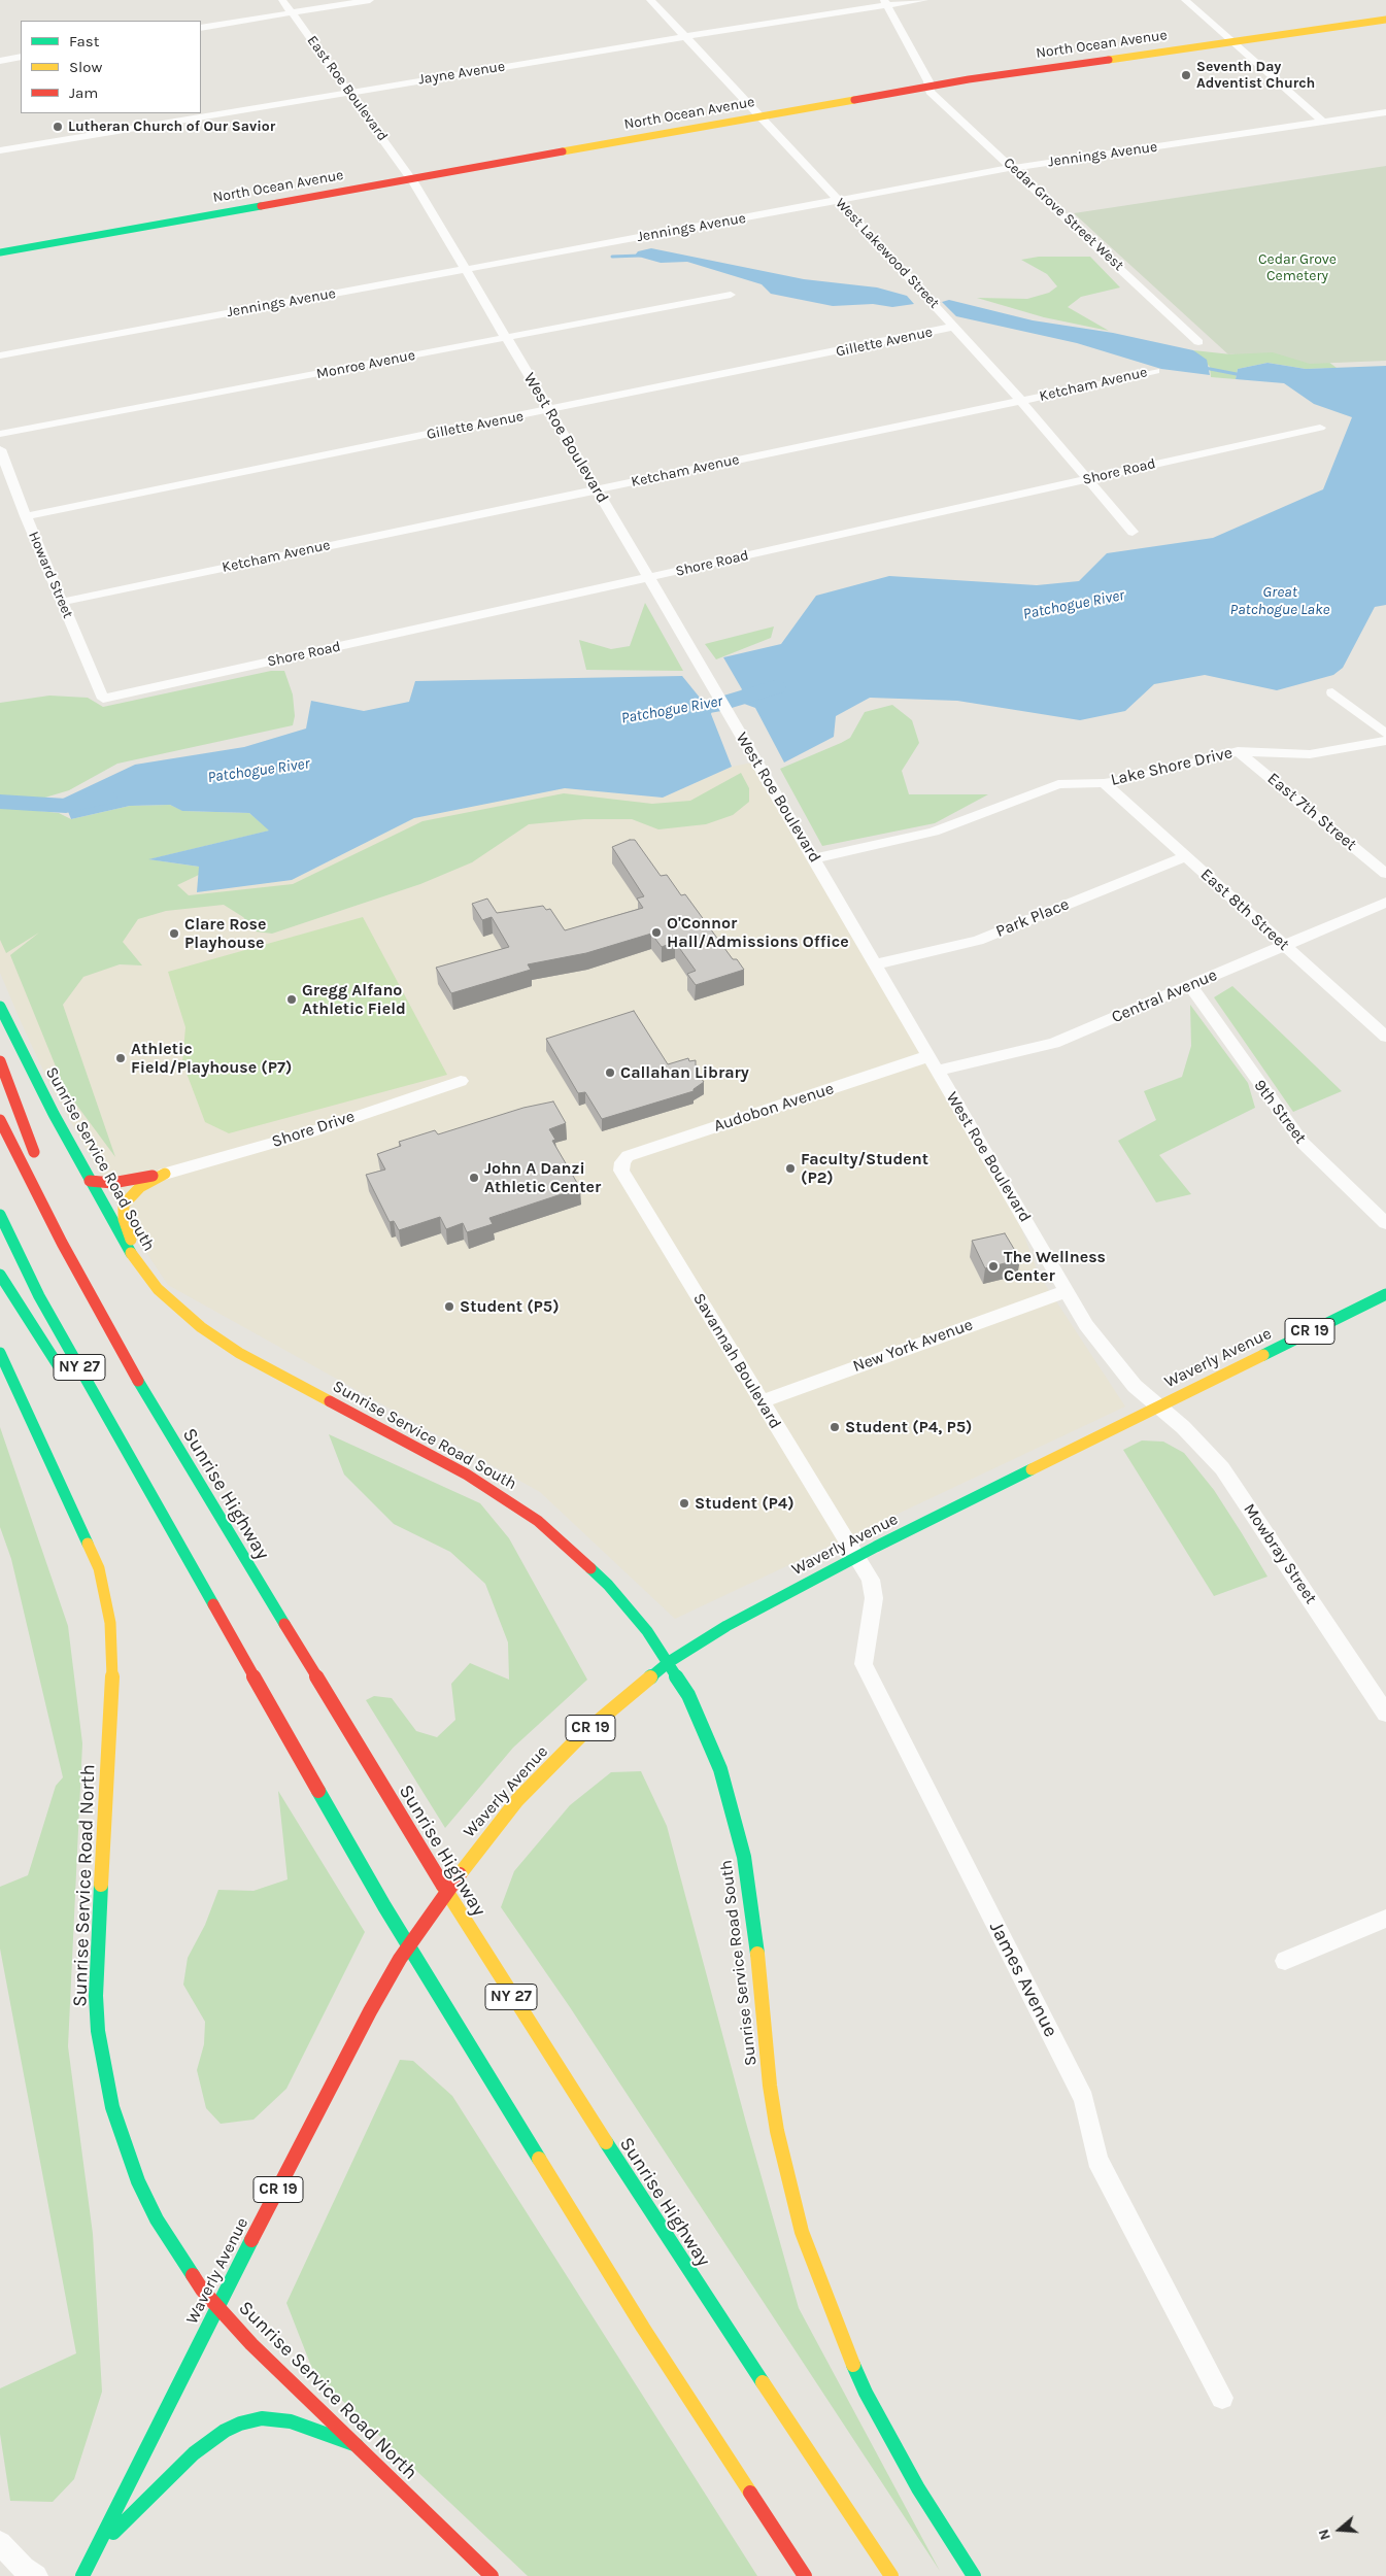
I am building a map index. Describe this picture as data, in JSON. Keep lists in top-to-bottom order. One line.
{"streets":{"main road":["North Ocean Avenue","Sunrise Service Road South","CR 19","Waverly Avenue","NY 27","Sunrise Highway","Sunrise Service Road North"],"street":["Jayne Avenue","East Roe Boulevard","Jennings Avenue","Cedar Grove Street West","West Lakewood Street","Gillette Avenue","Monroe Avenue","Ketcham Avenue","West Roe Boulevard","Shore Road","Howard Street","Lake Shore Drive","East 7th Street","East 8th Street","Park Place","Central Avenue","Audobon Avenue","9th Street","Shore Drive","New York Avenue","Savannah Boulevard","Mowbray Street","James Avenue"]},"crossings":[["North Ocean Avenue","East Roe Boulevard"],["North Ocean Avenue","Cedar Grove Street West"],["North Ocean Avenue","West Lakewood Street"],["North Ocean Avenue","West Roe Boulevard"],["Jayne Avenue","East Roe Boulevard"],["Jayne Avenue","Cedar Grove Street West"],["Jayne Avenue","West Lakewood Street"],["East Roe Boulevard","West Roe Boulevard"],["Jennings Avenue","Cedar Grove Street West"],["Jennings Avenue","West Lakewood Street"],["Jennings Avenue","West Roe Boulevard"],["West Lakewood Street","Gillette Avenue"],["West Lakewood Street","Ketcham Avenue"],["West Lakewood Street","Shore Road"],["Gillette Avenue","West Roe Boulevard"],["Gillette Avenue","Howard Street"],["Monroe Avenue","West Roe Boulevard"],["Ketcham Avenue","West Roe Boulevard"],["Ketcham Avenue","Howard Street"],["West Roe Boulevard","Shore Road"],["West Roe Boulevard","Lake Shore Drive"],["West Roe Boulevard","Park Place"],["West Roe Boulevard","Central Avenue"],["West Roe Boulevard","Audobon Avenue"],["West Roe Boulevard","New York Avenue"],["West Roe Boulevard","Waverly Avenue"],["West Roe Boulevard","Mowbray Street"],["Shore Road","Howard Street"],["Lake Shore Drive","East 7th Street"],["Lake Shore Drive","East 8th Street"],["East 8th Street","Park Place"],["East 8th Street","Central Avenue"],["Central Avenue","9th Street"],["Audobon Avenue","Savannah Boulevard"],["Sunrise Service Road South","Waverly Avenue"],["New York Avenue","Savannah Boulevard"],["Waverly Avenue","Savannah Boulevard"],["Waverly Avenue","Mowbray Street"],["Waverly Avenue","Sunrise Service Road North"],["Waverly Avenue","James Avenue"],["Savannah Boulevard","James Avenue"]],"water":["Great Patchogue Lake","Patchogue River"],"parks":["Cedar Grove Cemetery"],"places":["Seventh Day Adventist Church","Lutheran Church of Our Savior","O'Connor Hall/Admissions Office","Clare Rose Playhouse","Gregg Alfano Athletic Field","Athletic Field/Playhouse (P7)","Callahan Library","Faculty/Student (P2)","John A Danzi Athletic Center","The Wellness Center","Student (P5)","Student (P4, P5)","Student (P4)"],"legend":["Fast","Slow","Jam"],"north":"left"}
